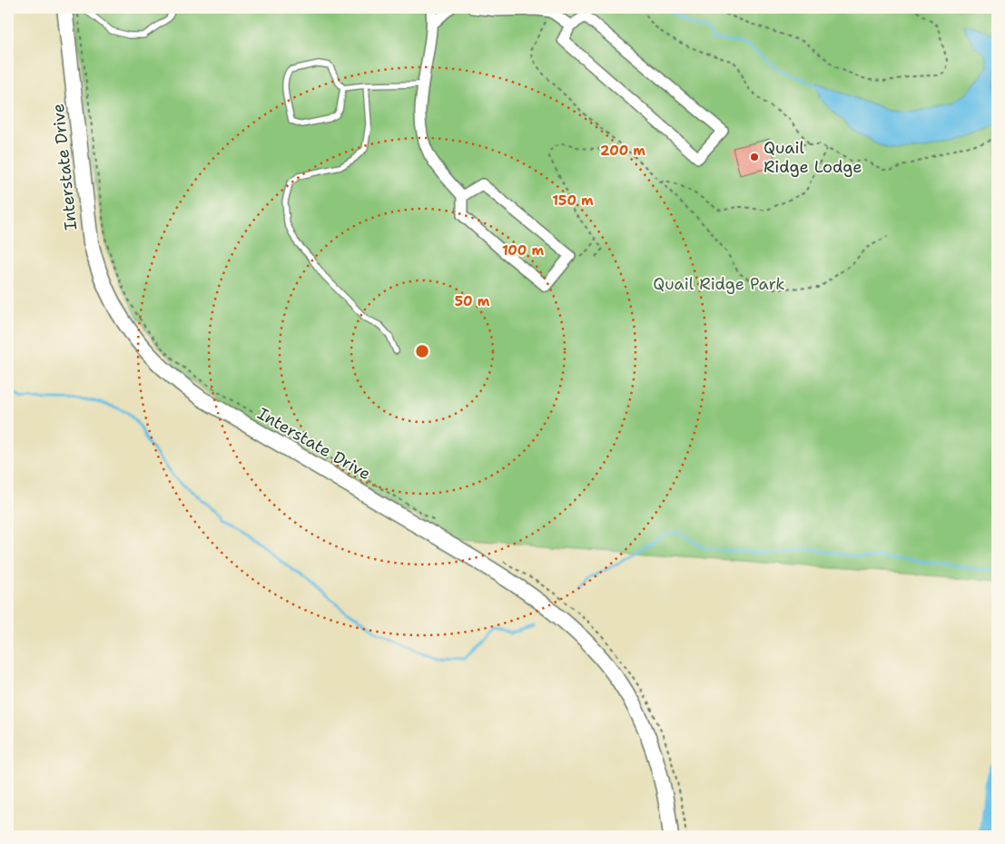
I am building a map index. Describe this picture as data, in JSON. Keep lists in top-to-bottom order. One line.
{"streets":{"main road":["Interstate Drive"]},"parks":["Quail Ridge Park"],"places":["Quail Ridge Lodge"],"rings":["200 m","150 m","100 m","50 m"]}
